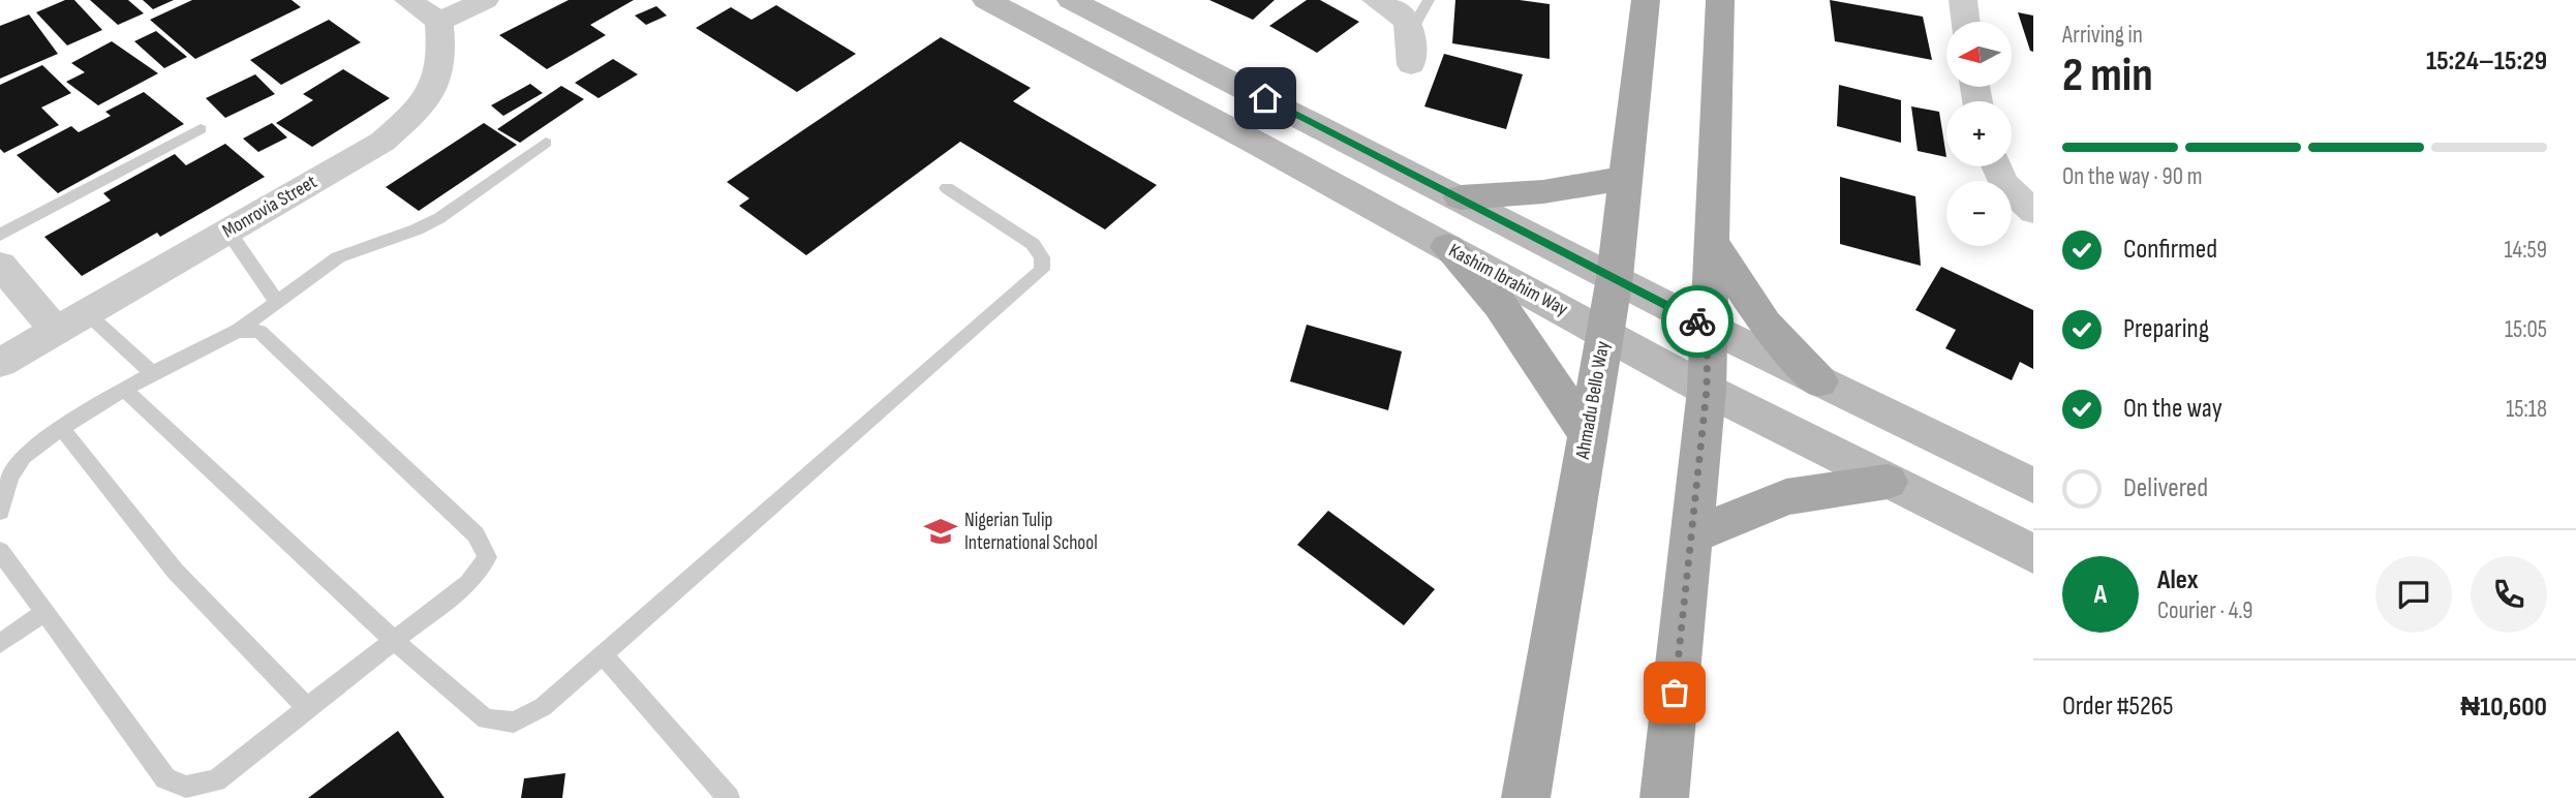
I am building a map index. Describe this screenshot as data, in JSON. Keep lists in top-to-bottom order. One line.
{"streets":{"main road":["Kashim Ibrahim Way","Ahmadu Bello Way"],"street":["Monrovia Street"]},"crossings":[["Kashim Ibrahim Way","Ahmadu Bello Way"]],"places":{"school or university":["Nigerian Tulip International School"]},"north":"left","page":{"heading":["2 min","Arriving in","15:24–15:29"],"panel":["Alex","Courier · 4.9","Order #5265","₦10,600"],"map_buttons":["+","−"],"bar":"On the way · 90 m","list":[["Confirmed","14:59"],["Preparing","15:05"],["On the way","15:18"],"Delivered"],"round":"A"}}
